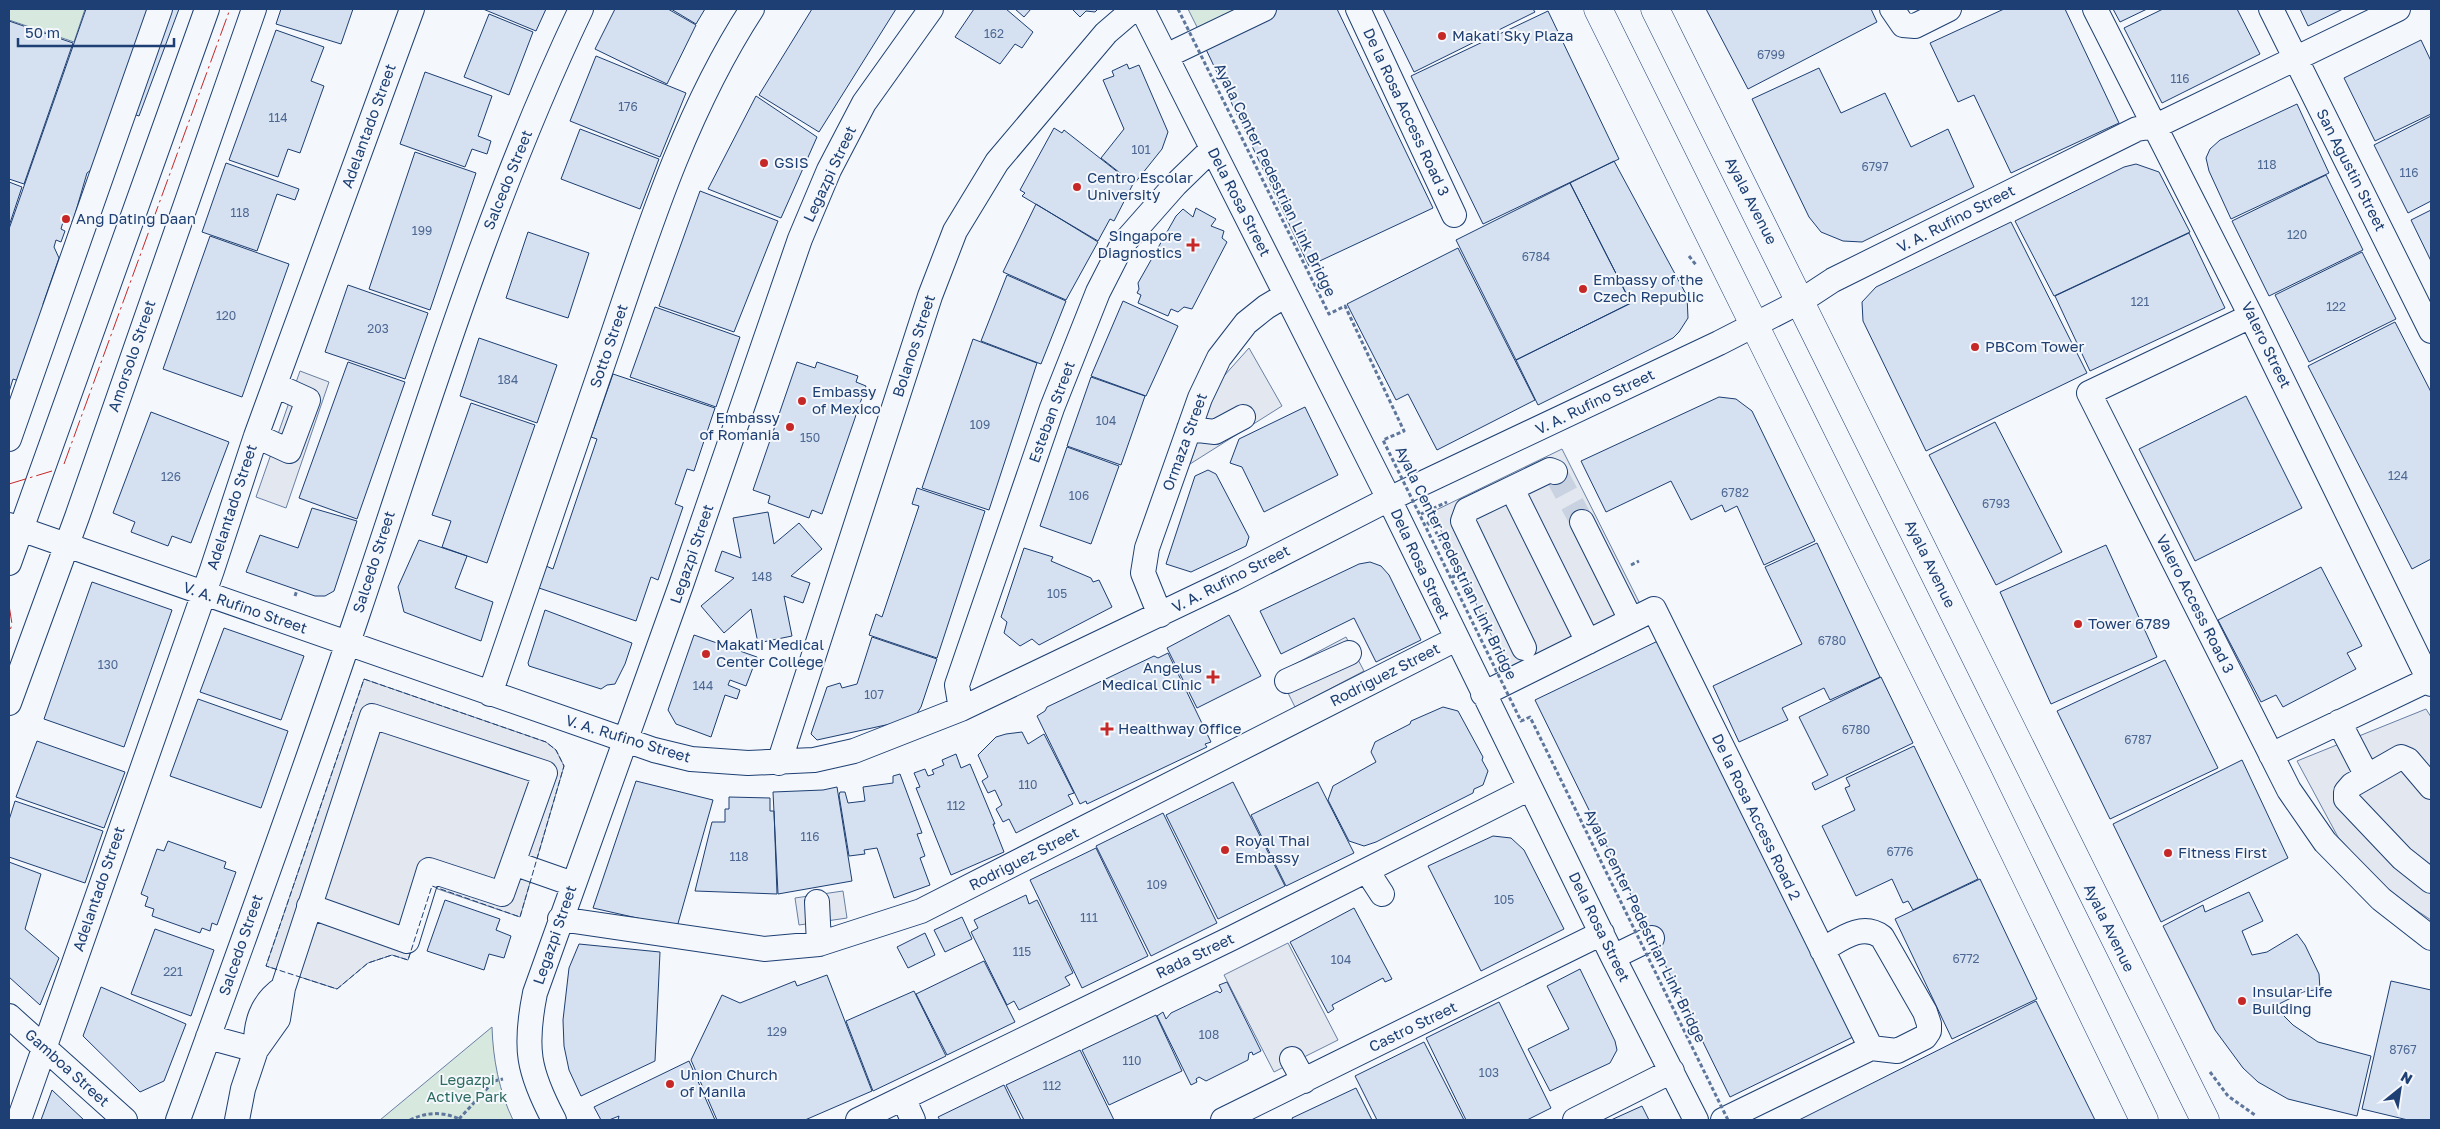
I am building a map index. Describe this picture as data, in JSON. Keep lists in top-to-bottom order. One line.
{"streets":{"main road":["Ayala Avenue"],"street":["De la Rosa Access Road 3","Adelantado Street","San Agustin Street","Legazpi Street","Salcedo Street","Dela Rosa Street","V. A. Rufino Street","Valero Street","Sotto Street","Bolanos Street","Amorsolo Street","Esteban Street","Ormaza Street","Valero Access Road 3","Rodriguez Street","De la Rosa Access Road 2","Rada Street","Castro Street","Gamboa Street"],"path":["Ayala Center Pedestrian Link Bridge"]},"crossings":[["Adelantado Street","V. A. Rufino Street"],["Adelantado Street","Gamboa Street"],["San Agustin Street","V. A. Rufino Street"],["Legazpi Street","V. A. Rufino Street"],["Legazpi Street","Rodriguez Street"],["Salcedo Street","V. A. Rufino Street"],["Ayala Avenue","V. A. Rufino Street"],["Dela Rosa Street","V. A. Rufino Street"],["Dela Rosa Street","Esteban Street"],["Dela Rosa Street","Ormaza Street"],["Dela Rosa Street","Rodriguez Street"],["Dela Rosa Street","De la Rosa Access Road 2"],["Dela Rosa Street","Rada Street"],["Dela Rosa Street","Castro Street"],["V. A. Rufino Street","Valero Street"],["V. A. Rufino Street","Sotto Street"],["V. A. Rufino Street","Bolanos Street"],["V. A. Rufino Street","Amorsolo Street"],["V. A. Rufino Street","Esteban Street"],["V. A. Rufino Street","Ormaza Street"],["Valero Street","Valero Access Road 3"]],"parks":["Legazpi Active Park"],"places":{"other":["Makati Sky Plaza","GSIS","Centro Escolar University","Ang Dating Daan","Embassy of the Czech Republic","PBCom Tower","Embassy of Mexico","Embassy of Romania","Tower 6789","Makati Medical Center College","Royal Thai Embassy","Fitness First","Insular Life Building","Union Church of Manila"],"health":["Singapore Diagnostics","Angelus Medical Clinic","Healthway Office"]},"house_numbers":["162","6799","116","176","114","101","118","6797","116","118","199","120","6784","121","122","120","203","184","104","109","150","124","126","6782","106","6793","148","105","6780","130","144","107","6780","6787","110","112","116","6776","118","109","105","111","115","6772","104","221","129","108","8767","110","103","112"],"scale_bar":"50 m","north":"top right"}
